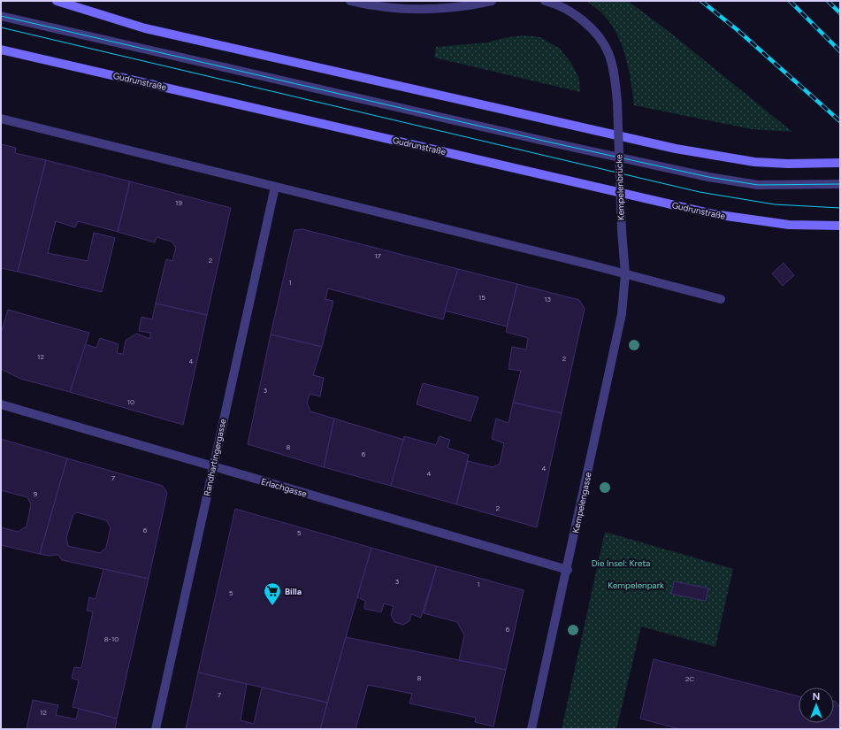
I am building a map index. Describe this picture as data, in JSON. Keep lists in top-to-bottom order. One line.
{"streets":{"main road":["Gudrunstraße"],"street":["Kempelenbrücke","Randhartingergasse","Erlachgasse","Kempelengasse"]},"crossings":[["Kempelenbrücke","Kempelengasse"],["Randhartingergasse","Erlachgasse"],["Erlachgasse","Kempelengasse"]],"parks":["Die Insel: Kreta","Kempelenpark"],"places":{"supermarket":["Billa"]},"house_numbers":["19","17","2","1","15","13","12","2","4","3","10","8","6","4","4","7","9","2","6","5","3","1","5","6","8-10","8","2C","7","12"],"north":"top"}
